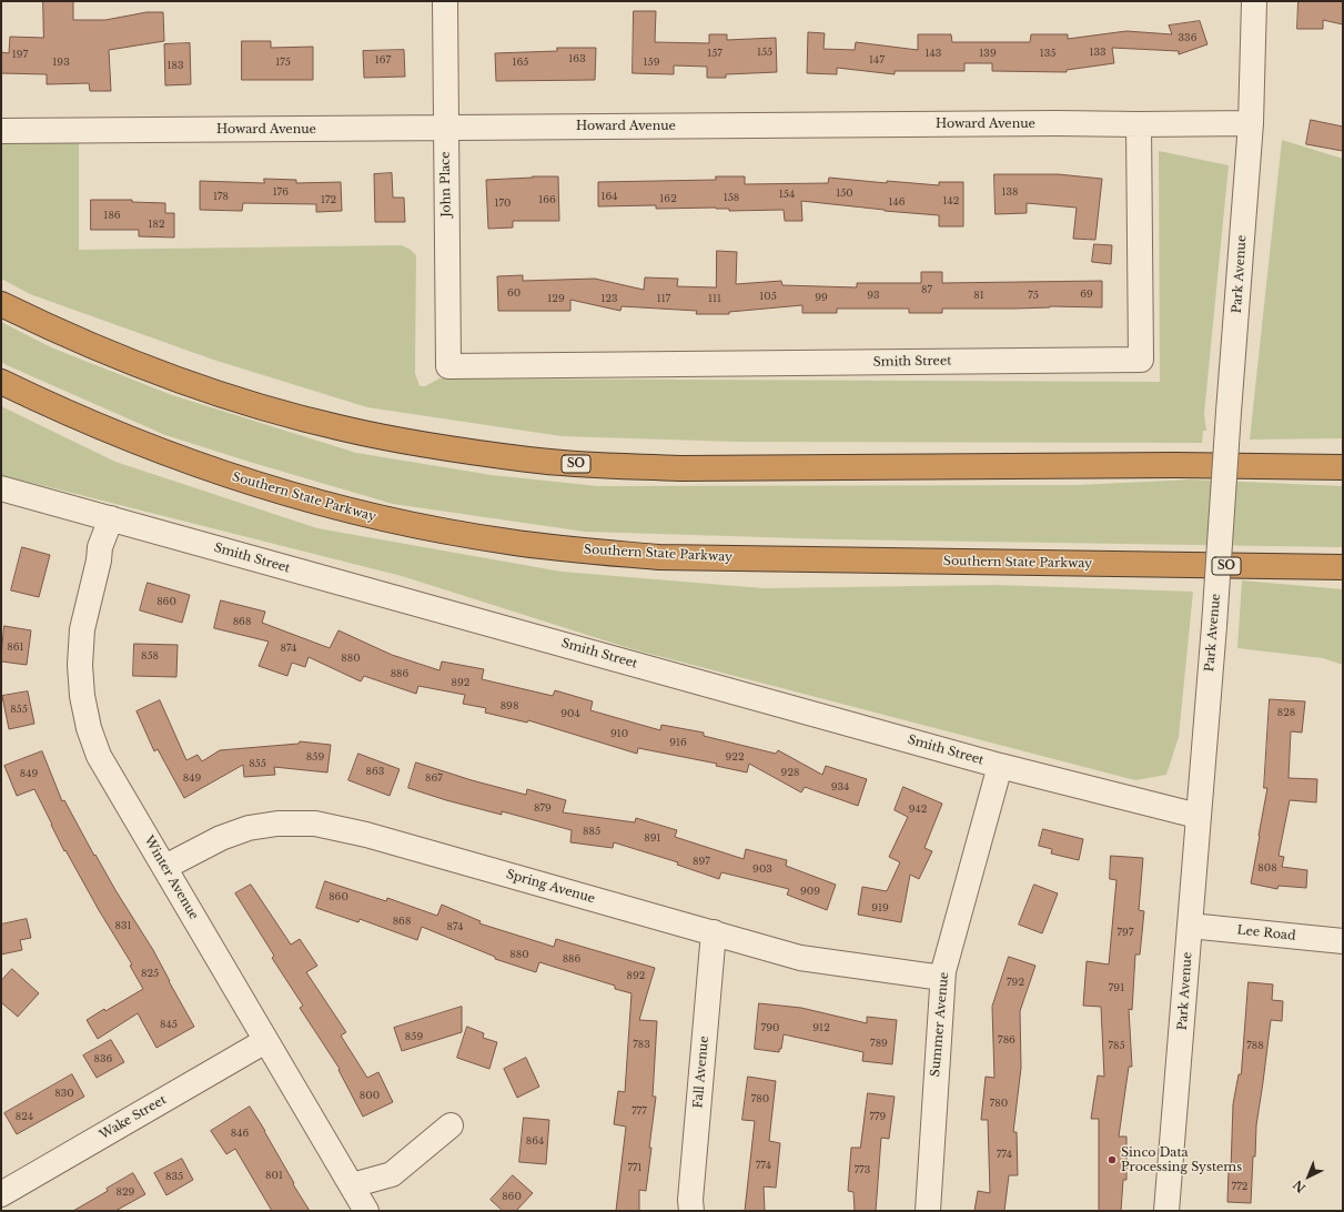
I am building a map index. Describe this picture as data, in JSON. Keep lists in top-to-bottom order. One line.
{"streets":{"highway":["SO","Southern State Parkway"],"street":["Howard Avenue","John Place","Park Avenue","Smith Street","Winter Avenue","Spring Avenue","Lee Road","Summer Avenue","Fall Avenue","Wake Street"]},"crossings":[["Howard Avenue","John Place"],["Howard Avenue","Park Avenue"],["Howard Avenue","Smith Street"],["John Place","Smith Street"],["Park Avenue","Smith Street"],["Park Avenue","Lee Road"],["Smith Street","Winter Avenue"],["Smith Street","Summer Avenue"],["Winter Avenue","Spring Avenue"],["Winter Avenue","Wake Street"],["Spring Avenue","Summer Avenue"],["Spring Avenue","Fall Avenue"]],"places":["Sinco Data Processing Systems"],"house_numbers":["336","155","133","157","143","139","135","197","163","167","147","193","175","165","159","183","176","138","150","154","178","164","158","162","172","166","142","146","170","186","182","87","60","69","93","81","75","105","99","129","123","117","111","860","868","861","874","858","880","886","892","898","855","828","904","910","916","859","922","855","863","928","849","849","867","934","879","942","885","891","897","808","903","909","860","919","868","831","874","797","880","886","825","892","792","791","845","790","912","859","786","789","783","785","788","836","830","800","780","780","777","824","779","846","864","774","774","771","773","801","835","772","829","860"],"north":"bottom left"}
